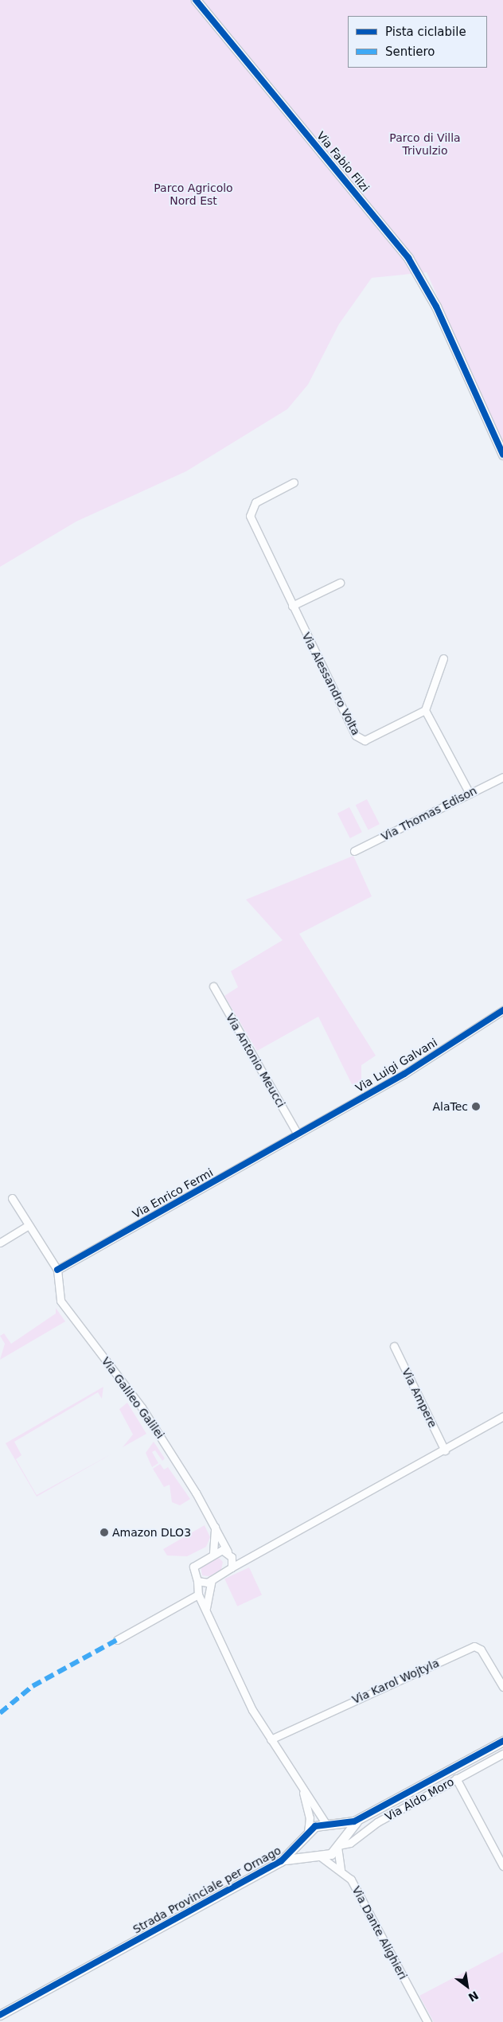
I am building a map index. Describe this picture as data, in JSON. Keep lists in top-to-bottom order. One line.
{"streets":{"street":["Via Fabio Filzi","Via Alessandro Volta","Via Thomas Edison","Via Antonio Meucci","Via Luigi Galvani","Via Enrico Fermi","Via Galileo Galilei","Via Ampere","Via Karol Wojtyla","Via Aldo Moro","Strada Provinciale per Ornago","Via Dante Alighieri"]},"crossings":[["Via Antonio Meucci","Via Luigi Galvani"],["Via Antonio Meucci","Via Enrico Fermi"],["Via Luigi Galvani","Via Enrico Fermi"],["Via Enrico Fermi","Via Galileo Galilei"],["Via Aldo Moro","Strada Provinciale per Ornago"],["Via Aldo Moro","Via Dante Alighieri"],["Strada Provinciale per Ornago","Via Dante Alighieri"]],"parks":["Parco di Villa Trivulzio","Parco Agricolo Nord Est"],"places":["AlaTec","Amazon DLO3"],"legend":["Pista ciclabile","Sentiero"],"north":"bottom right"}
